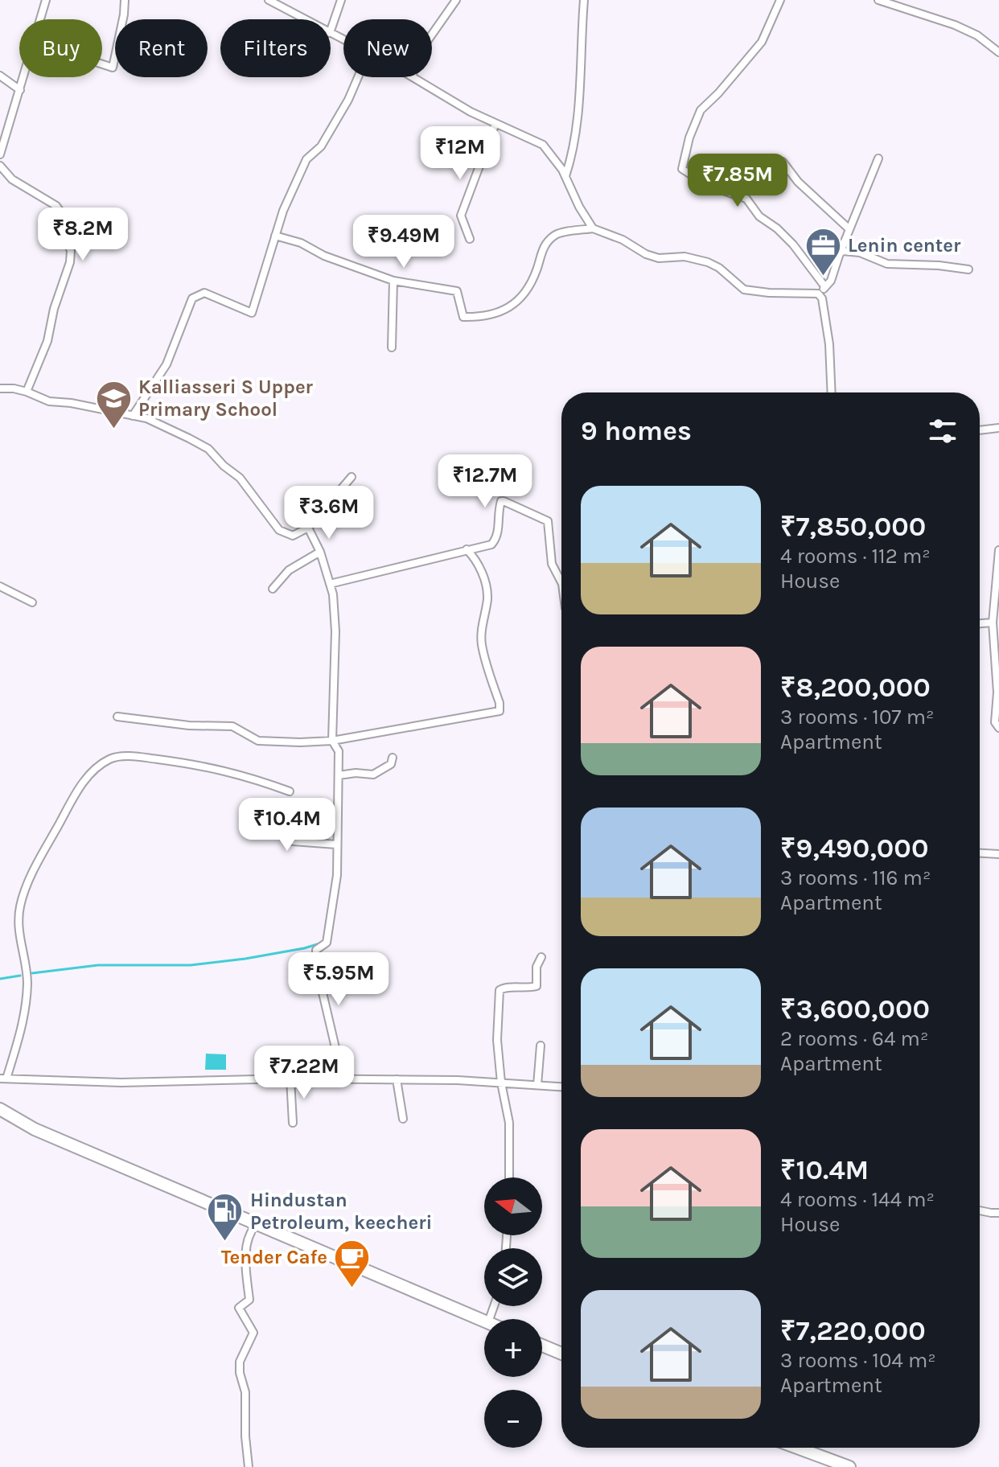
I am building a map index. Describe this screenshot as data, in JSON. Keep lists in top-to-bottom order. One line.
{"places":{"office":["Lenin center"],"school or university":["Kalliasseri S Upper Primary School"],"fuel station":["Hindustan Petroleum, keecheri"],"cafe":["Tender Cafe"]},"north":"left","page":{"chip":["Buy","Rent","Filters","New"],"price":["₹12M","₹7.85M","₹8.2M","₹9.49M","₹12.7M","₹3.6M","₹10.4M","₹5.95M","₹7.22M"],"heading":"9 homes","list":[{"name":"₹7,850,000","note":"4 rooms · 112 m² · House"},{"name":"₹8,200,000","note":"3 rooms · 107 m² · Apartment"},{"name":"₹9,490,000","note":"3 rooms · 116 m² · Apartment"},{"name":"₹3,600,000","note":"2 rooms · 64 m² · Apartment"},{"name":"₹10.4M","note":"4 rooms · 144 m² · House"},{"name":"₹7,220,000","note":"3 rooms · 104 m² · Apartment"}],"map_buttons":["+","−"]}}
